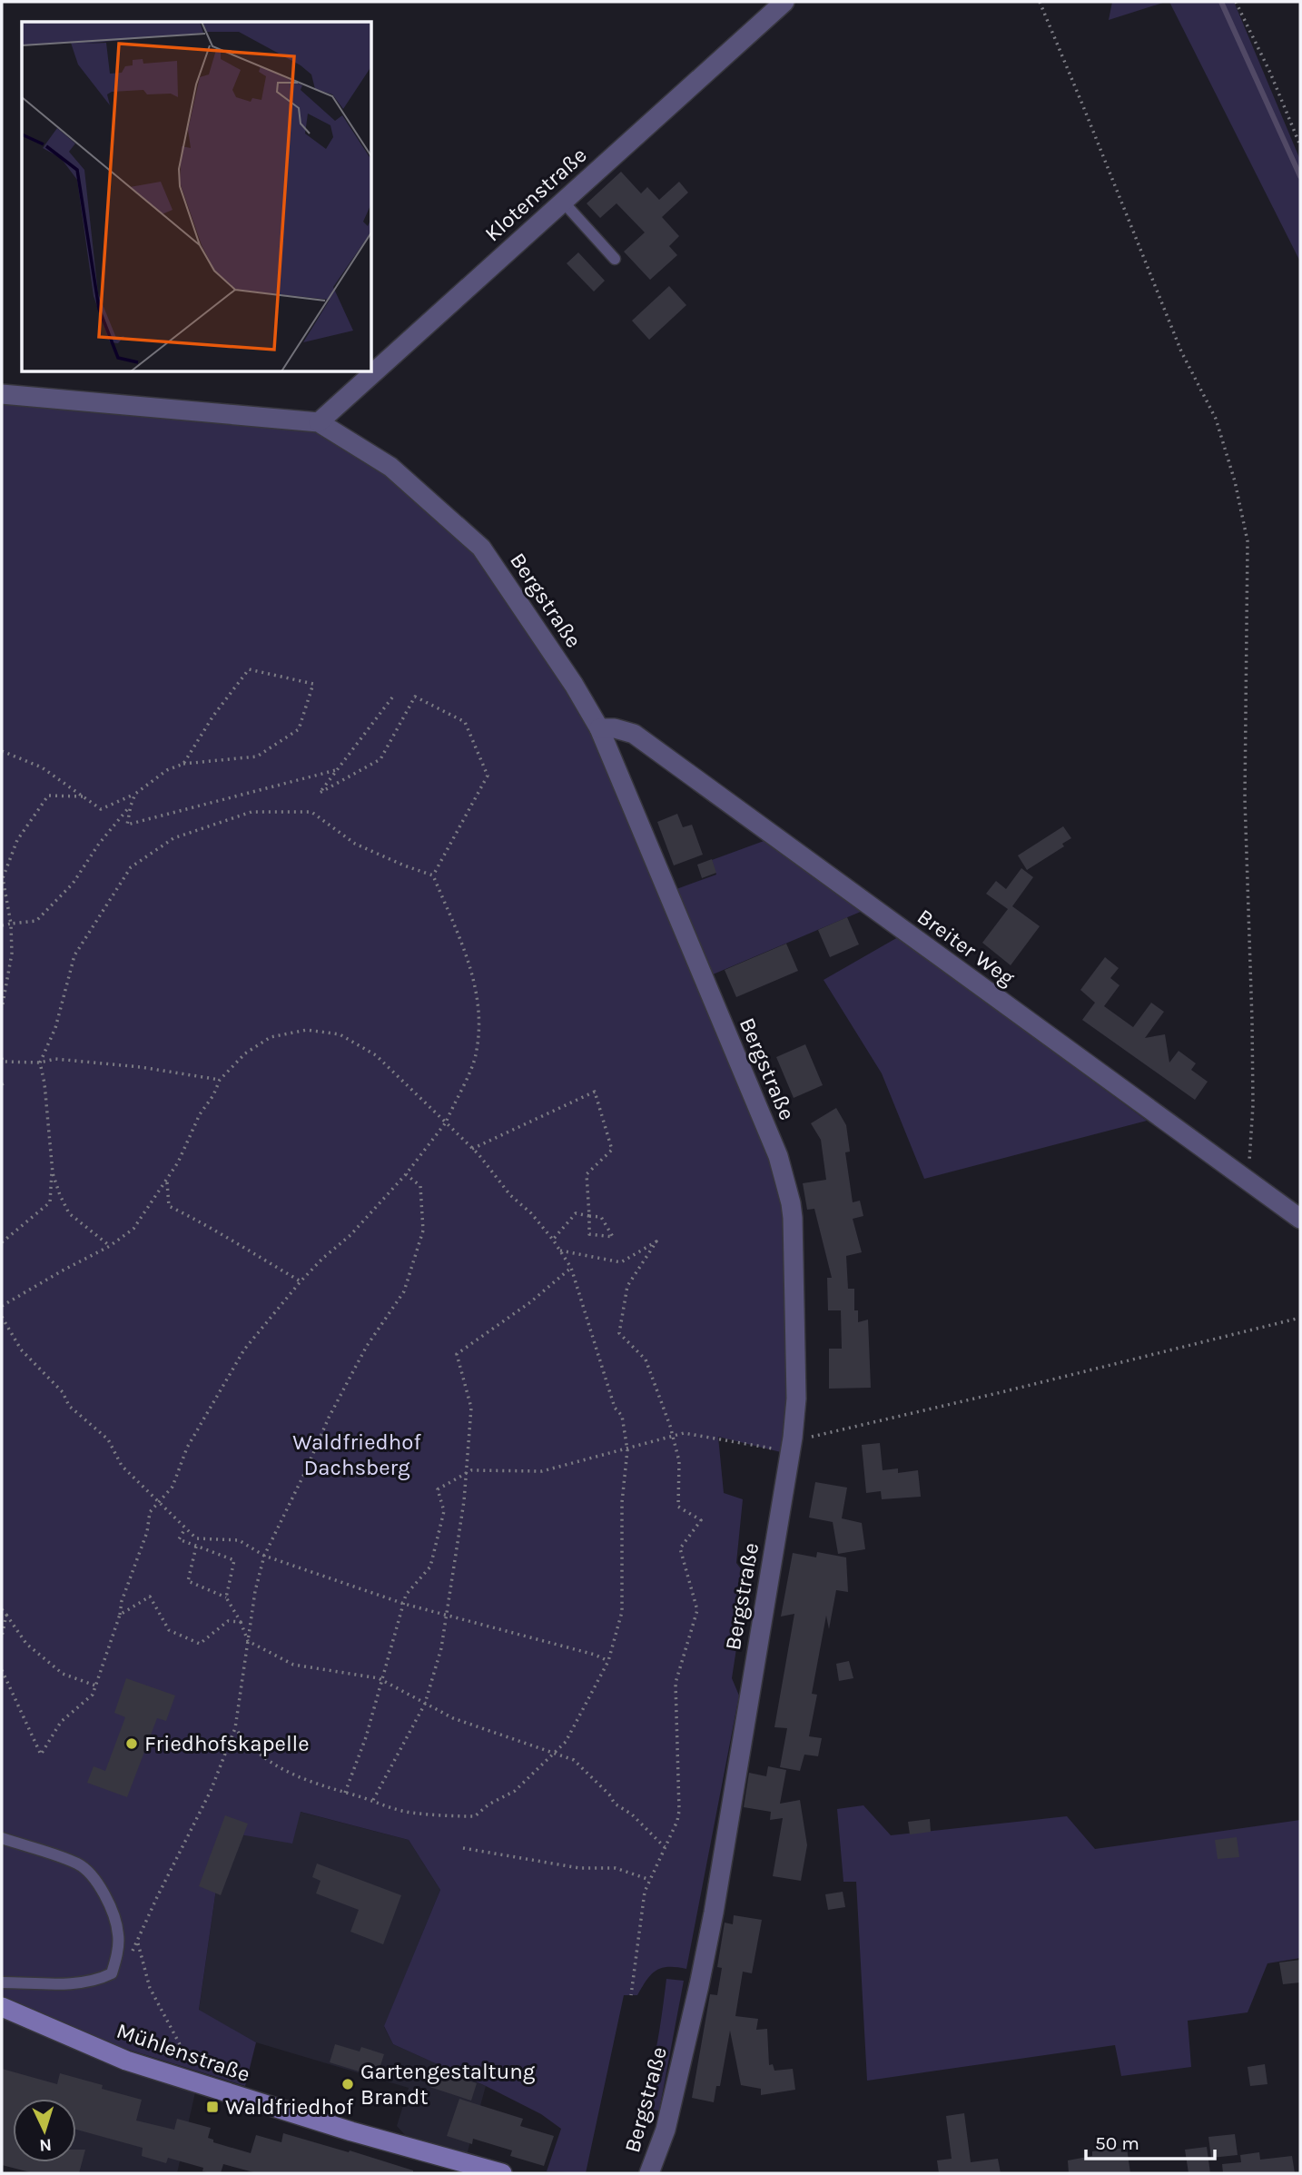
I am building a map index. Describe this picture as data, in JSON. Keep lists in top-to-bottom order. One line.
{"streets":{"street":["Klotenstraße","Bergstraße","Breiter Weg","Mühlenstraße"]},"crossings":[["Klotenstraße","Bergstraße"],["Bergstraße","Breiter Weg"]],"parks":["Waldfriedhof Dachsberg"],"places":{"other":["Friedhofskapelle","Gartengestaltung Brandt"],"transit":["Waldfriedhof"]},"scale_bar":"50 m","north":"bottom"}
